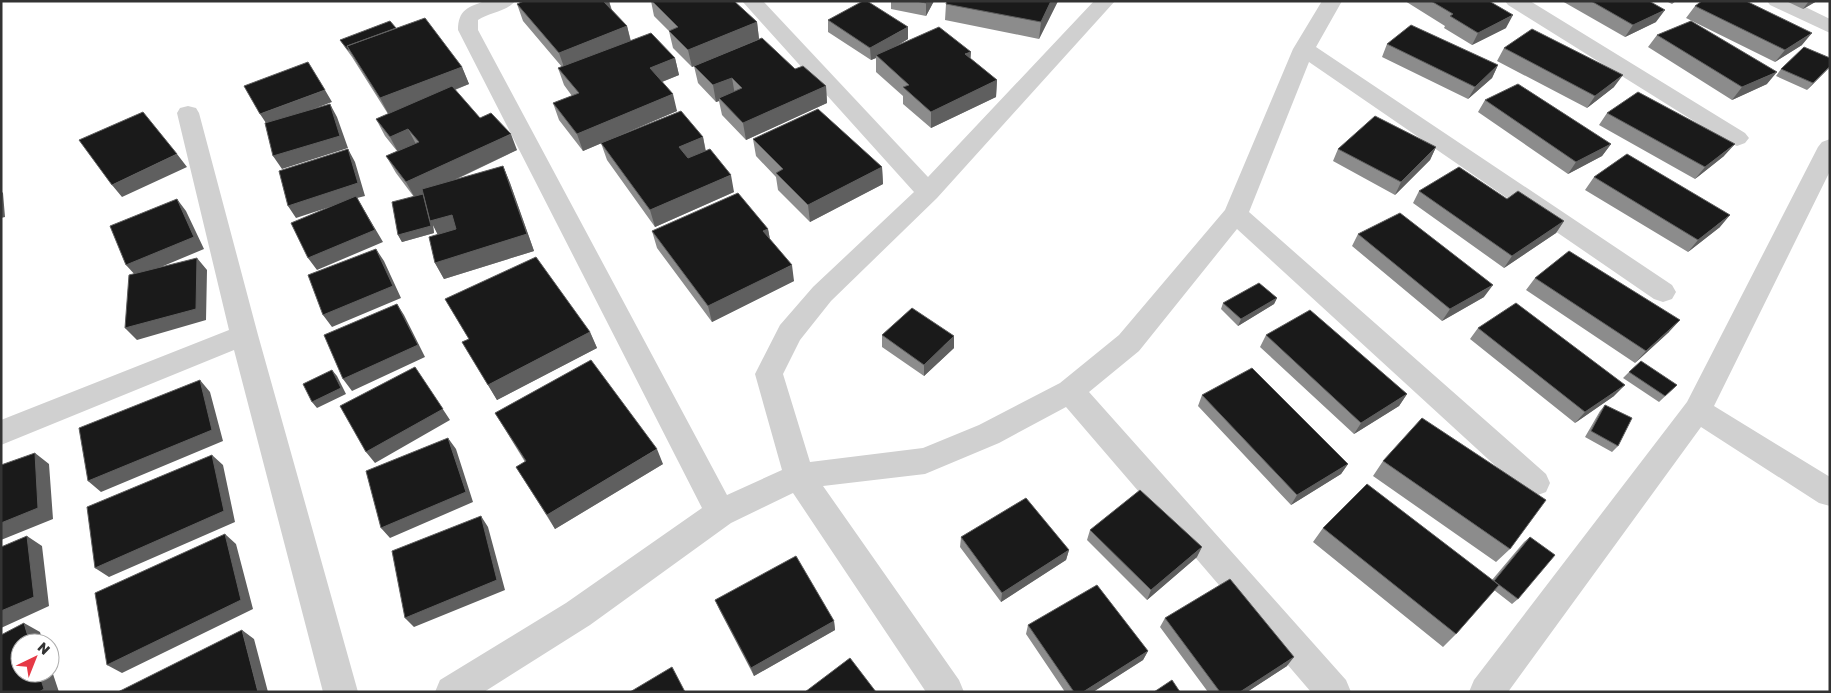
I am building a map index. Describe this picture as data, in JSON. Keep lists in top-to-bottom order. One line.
{"north":"top right"}
